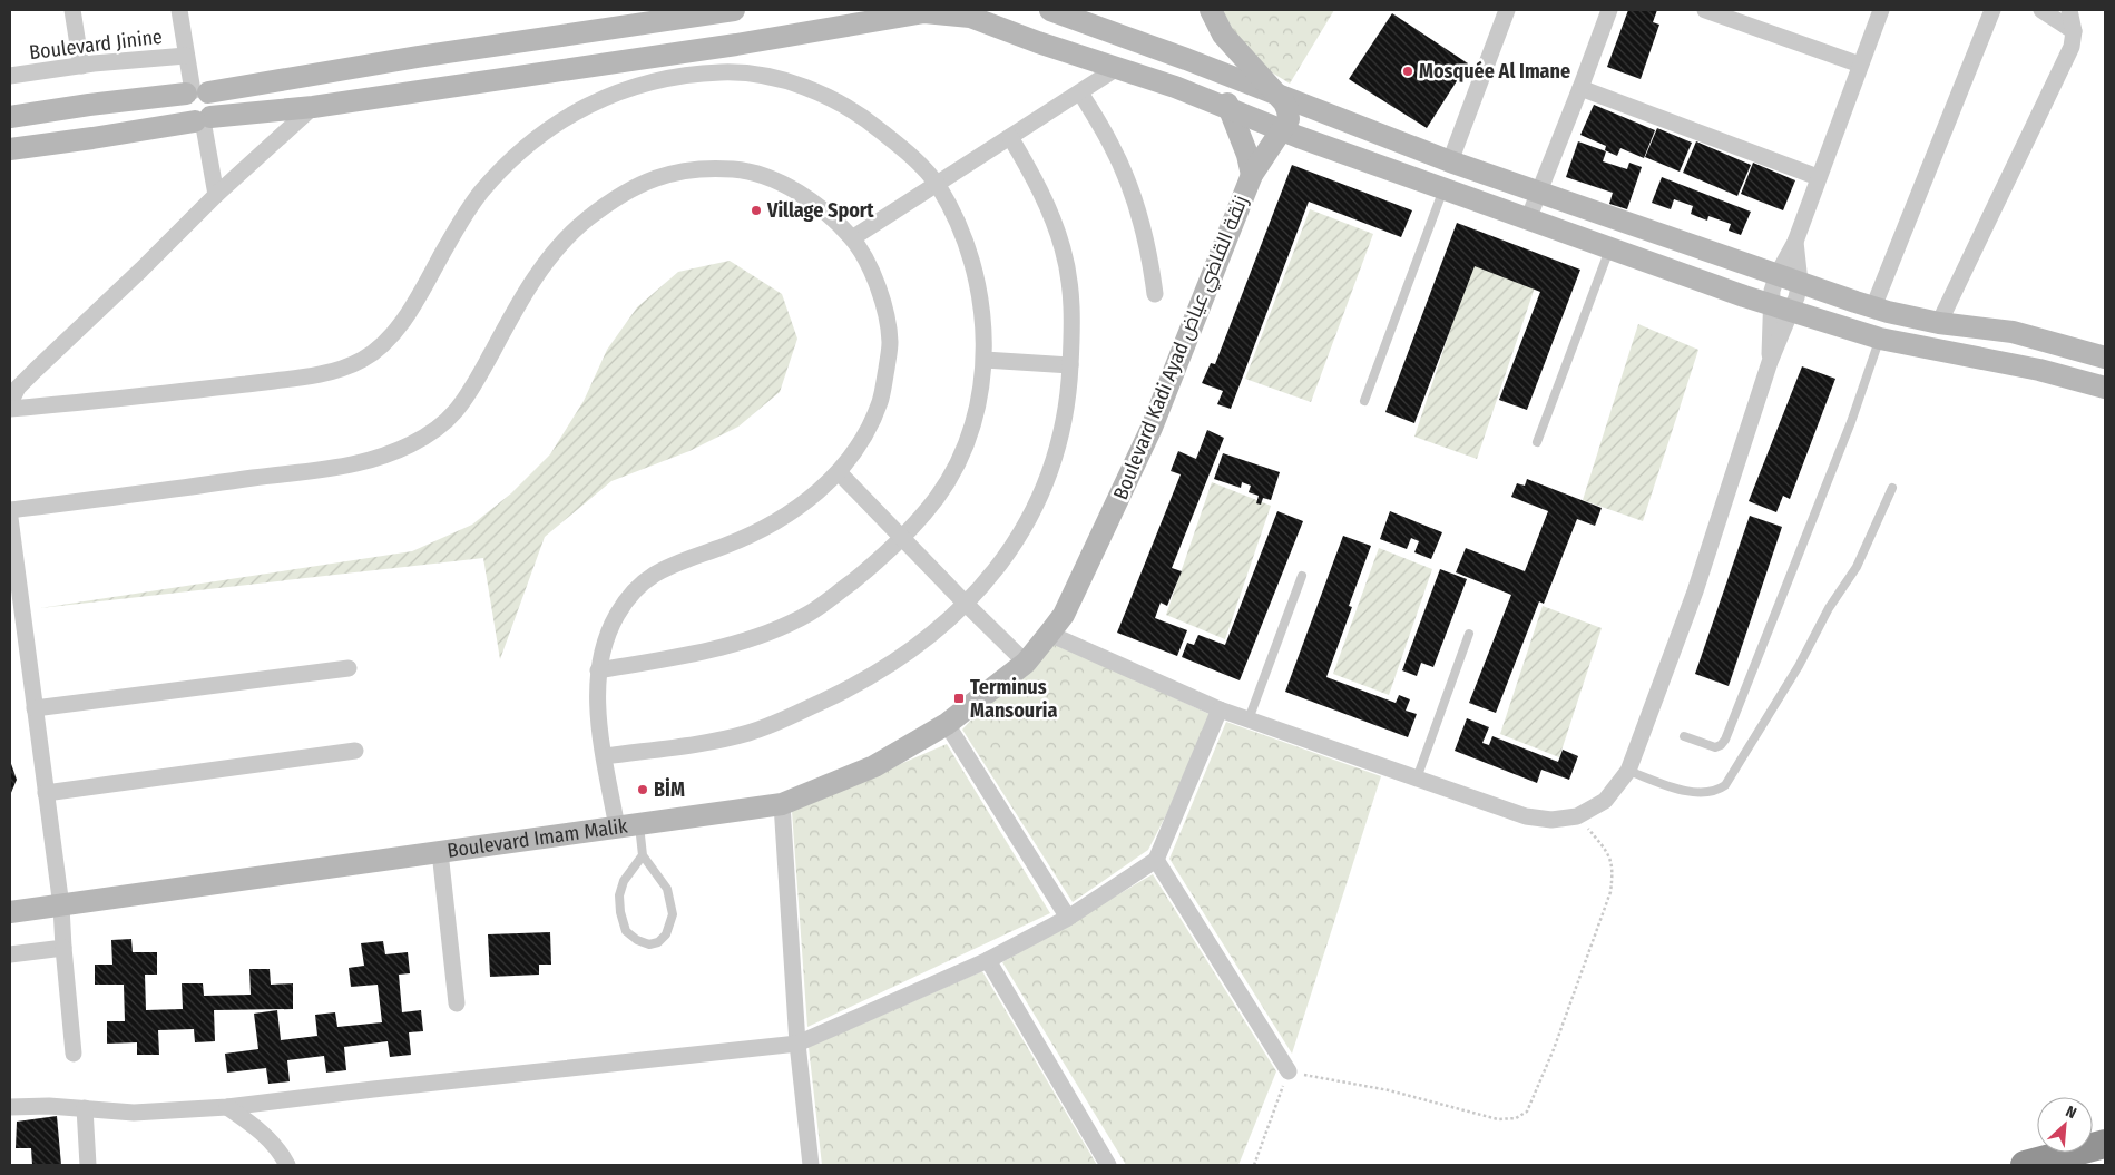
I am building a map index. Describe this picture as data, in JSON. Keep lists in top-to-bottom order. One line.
{"streets":{"street":["Boulevard Jinine","Boulevard Kadi Ayad زنقة القاضي عياض","Boulevard Imam Malik"]},"crossings":[["Boulevard Kadi Ayad زنقة القاضي عياض","Boulevard Imam Malik"]],"places":{"other":["Mosquée Al Imane","Village Sport","BİM"],"transit":["Terminus Mansouria"]},"north":"top right"}
